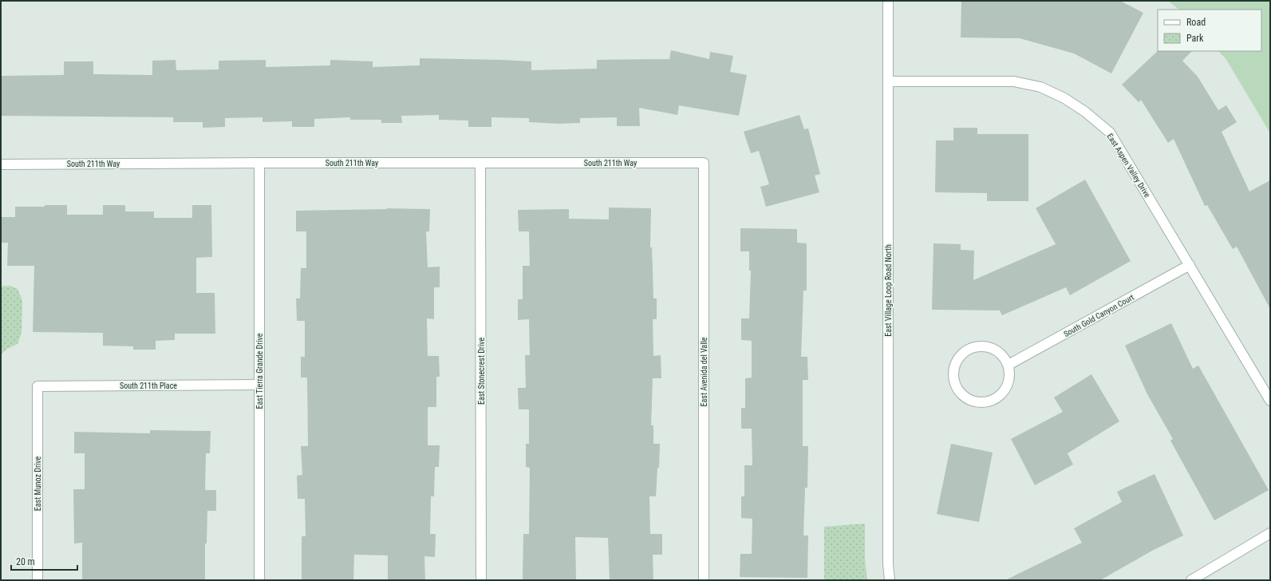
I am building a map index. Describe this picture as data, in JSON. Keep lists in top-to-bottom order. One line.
{"streets":{"street":["South 211th Way","East Aspen Valley Drive","East Village Loop Road North","South Gold Canyon Court","East Tierra Grande Drive","East Stonecrest Drive","East Avenida del Valle","South 211th Place","East Munoz Drive"]},"crossings":[["South 211th Way","East Tierra Grande Drive"],["South 211th Way","East Stonecrest Drive"],["South 211th Way","East Avenida del Valle"],["East Aspen Valley Drive","East Village Loop Road North"],["East Aspen Valley Drive","South Gold Canyon Court"],["East Tierra Grande Drive","South 211th Place"],["South 211th Place","East Munoz Drive"]],"legend":["Road","Park"],"scale_bar":"20 m"}
